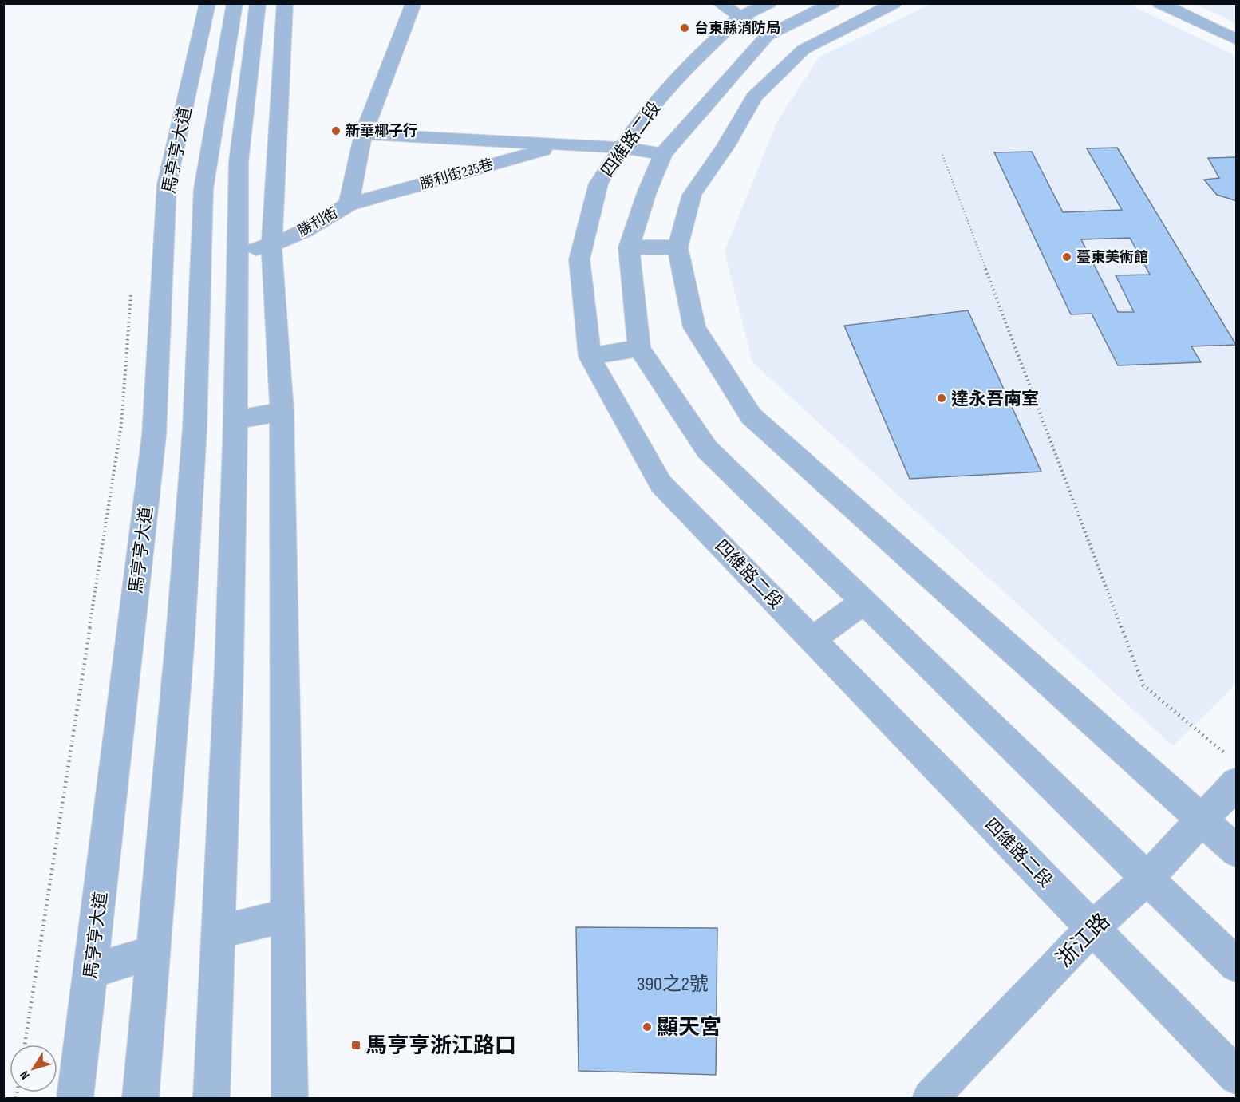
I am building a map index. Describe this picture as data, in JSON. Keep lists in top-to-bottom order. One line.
{"streets":{"street":["四維路二段","馬亨亨大道","勝利街235巷","勝利街","浙江路"]},"crossings":[["四維路二段","浙江路"],["馬亨亨大道","勝利街"],["勝利街235巷","勝利街"]],"places":{"other":["台東縣消防局","新華椰子行","臺東美術館","達永吾南室","顯天宮"],"transit":["馬亨亨浙江路口"]},"house_numbers":["390之2號"],"north":"bottom left"}
